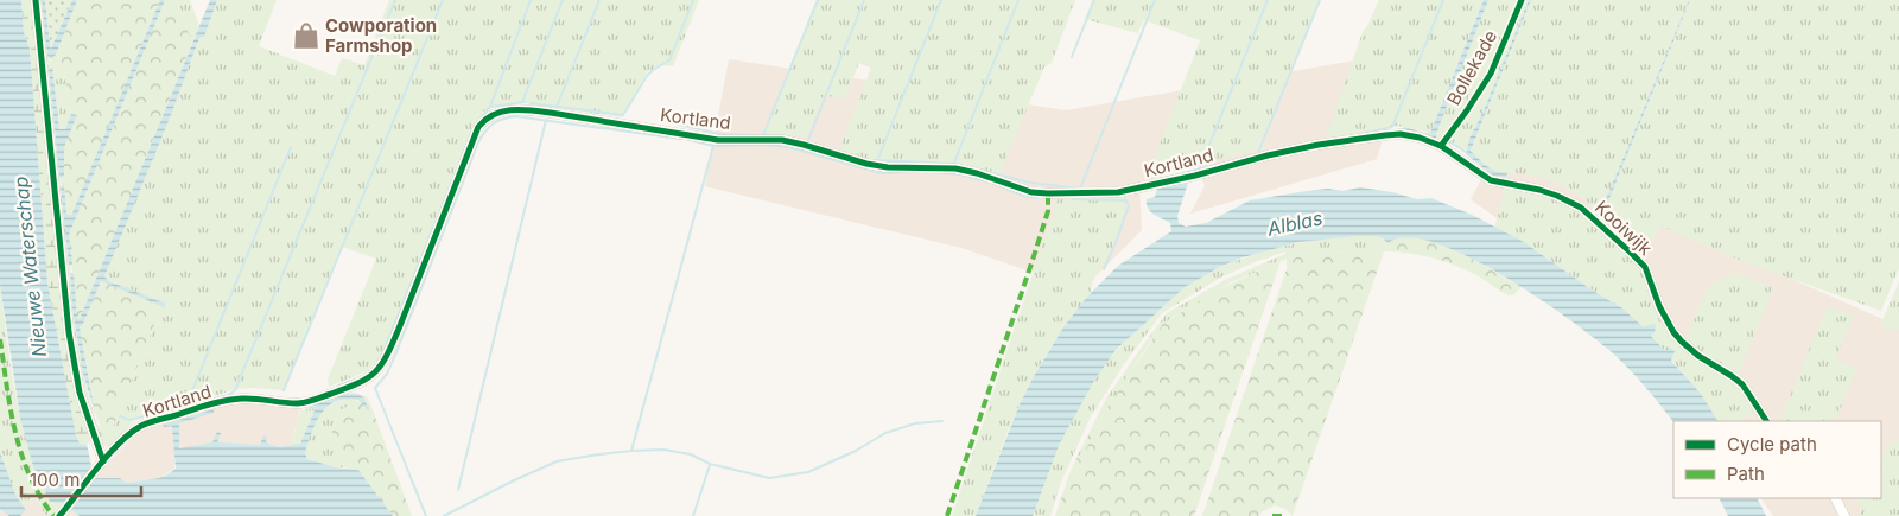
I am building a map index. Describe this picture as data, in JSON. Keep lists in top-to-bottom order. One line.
{"streets":{"street":["Kortland","Kooiwijk"],"cycle path":["Bollekade"]},"crossings":[["Kortland","Kooiwijk"]],"water":["Alblas","Nieuwe Waterschap"],"places":{"shop":["Cowporation Farmshop"]},"legend":["Cycle path","Path"],"scale_bar":"100 m"}
